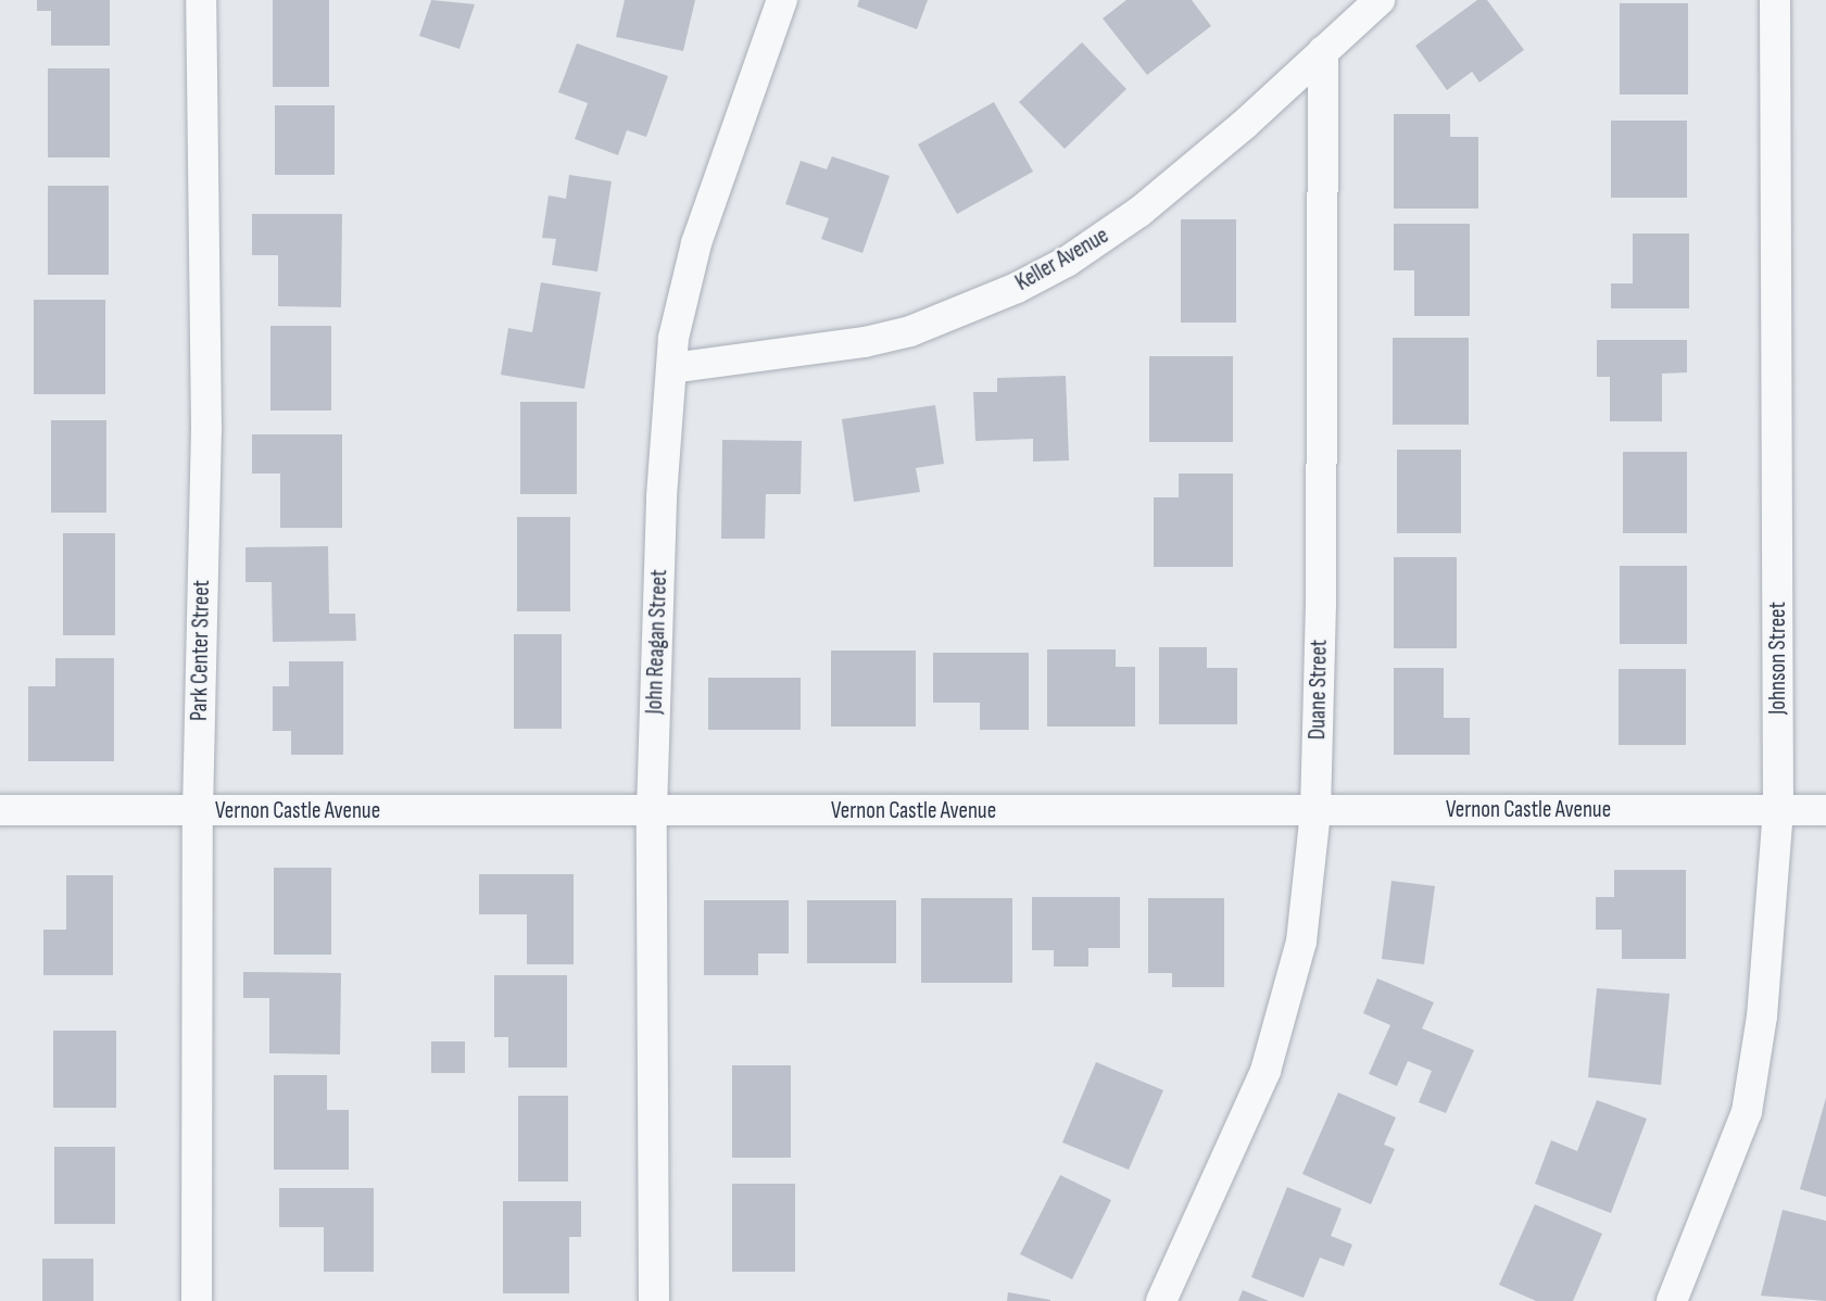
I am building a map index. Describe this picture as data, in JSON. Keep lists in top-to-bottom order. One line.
{"streets":{"street":["Keller Avenue","John Reagan Street","Park Center Street","Johnson Street","Duane Street","Vernon Castle Avenue"]},"crossings":[["Keller Avenue","John Reagan Street"],["Keller Avenue","Duane Street"],["John Reagan Street","Vernon Castle Avenue"],["Park Center Street","Vernon Castle Avenue"],["Johnson Street","Vernon Castle Avenue"],["Duane Street","Vernon Castle Avenue"]]}
